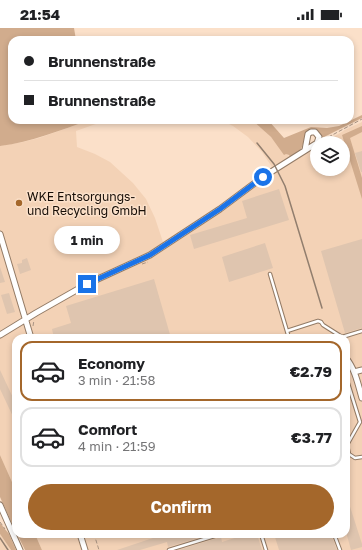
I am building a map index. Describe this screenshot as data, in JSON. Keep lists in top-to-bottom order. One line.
{"places":["WKE Entsorgungs- und Recycling GmbH"],"page":{"status":"21:54","banner":["Brunnenstraße","Brunnenstraße"],"bubble":"1 min","list":[{"name":"Economy","note":"3 min · 21:58","value":"€2.79"},{"name":"Comfort","note":"4 min · 21:59","value":"€3.77"}],"buttons":"Confirm"}}
